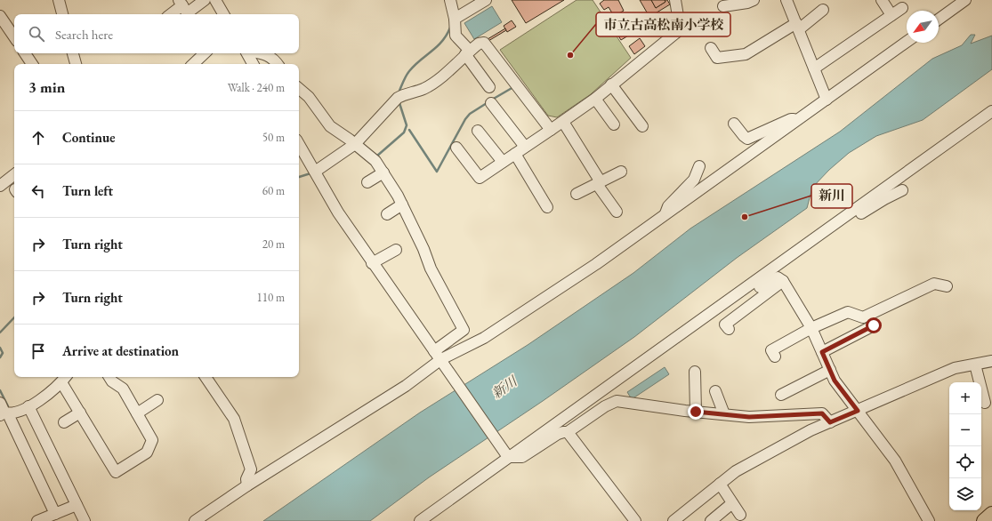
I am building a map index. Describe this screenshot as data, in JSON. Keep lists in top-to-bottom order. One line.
{"water":["新川"],"places":["市立古高松南小学校","新川"],"north":"bottom left","page":{"search":"Search here","heading":["3 min","Walk · 240 m"],"list":[["Continue","50 m"],["Turn left","60 m"],["Turn right","20 m"],["Turn right","110 m"],"Arrive at destination"],"map_buttons":["+","−"]}}
